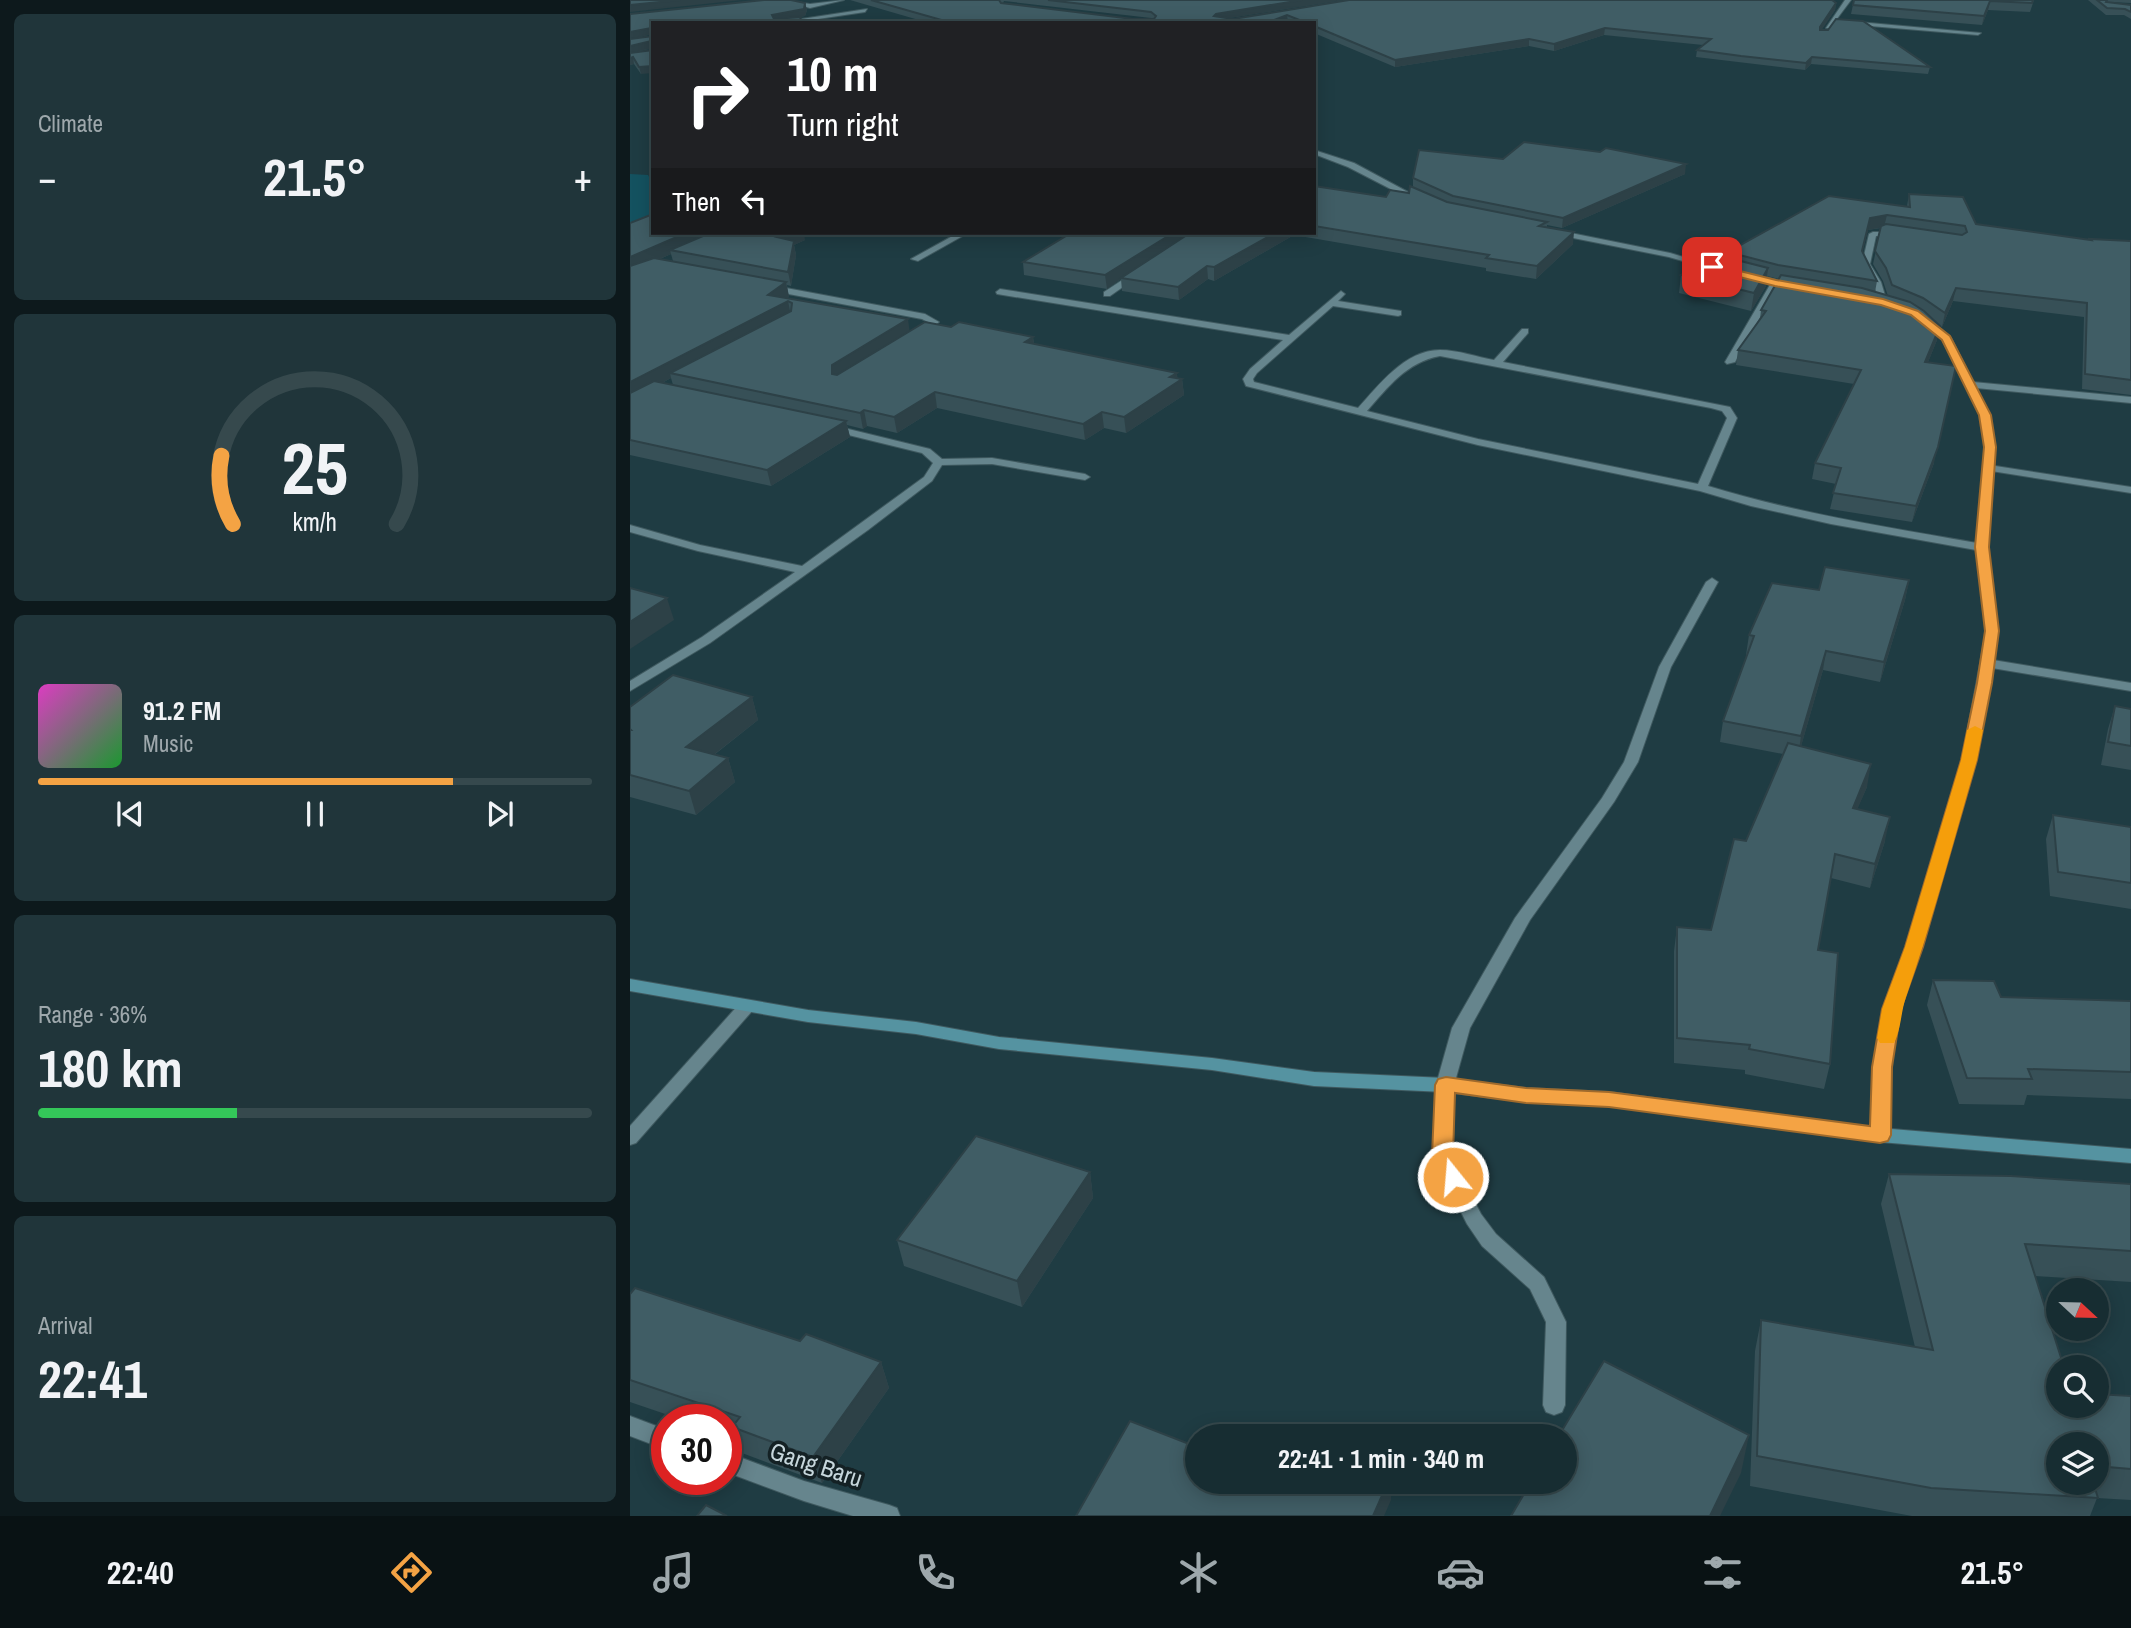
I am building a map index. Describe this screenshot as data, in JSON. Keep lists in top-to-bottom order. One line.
{"streets":{"street":["Gang Baru"]},"north":"right","page":{"tile":["Climate",["Range · 36%","180 km"],["Arrival","22:41"]],"turn":["10 m","Turn right"],"heat":["−","21.5°","+"],"then":"Then","song":["91.2 FM","Music"],"limit":"30","trip":"22:41 · 1 min · 340 m","tabs":["22:40","21.5°"],"gauge":["25","km/h"]}}
